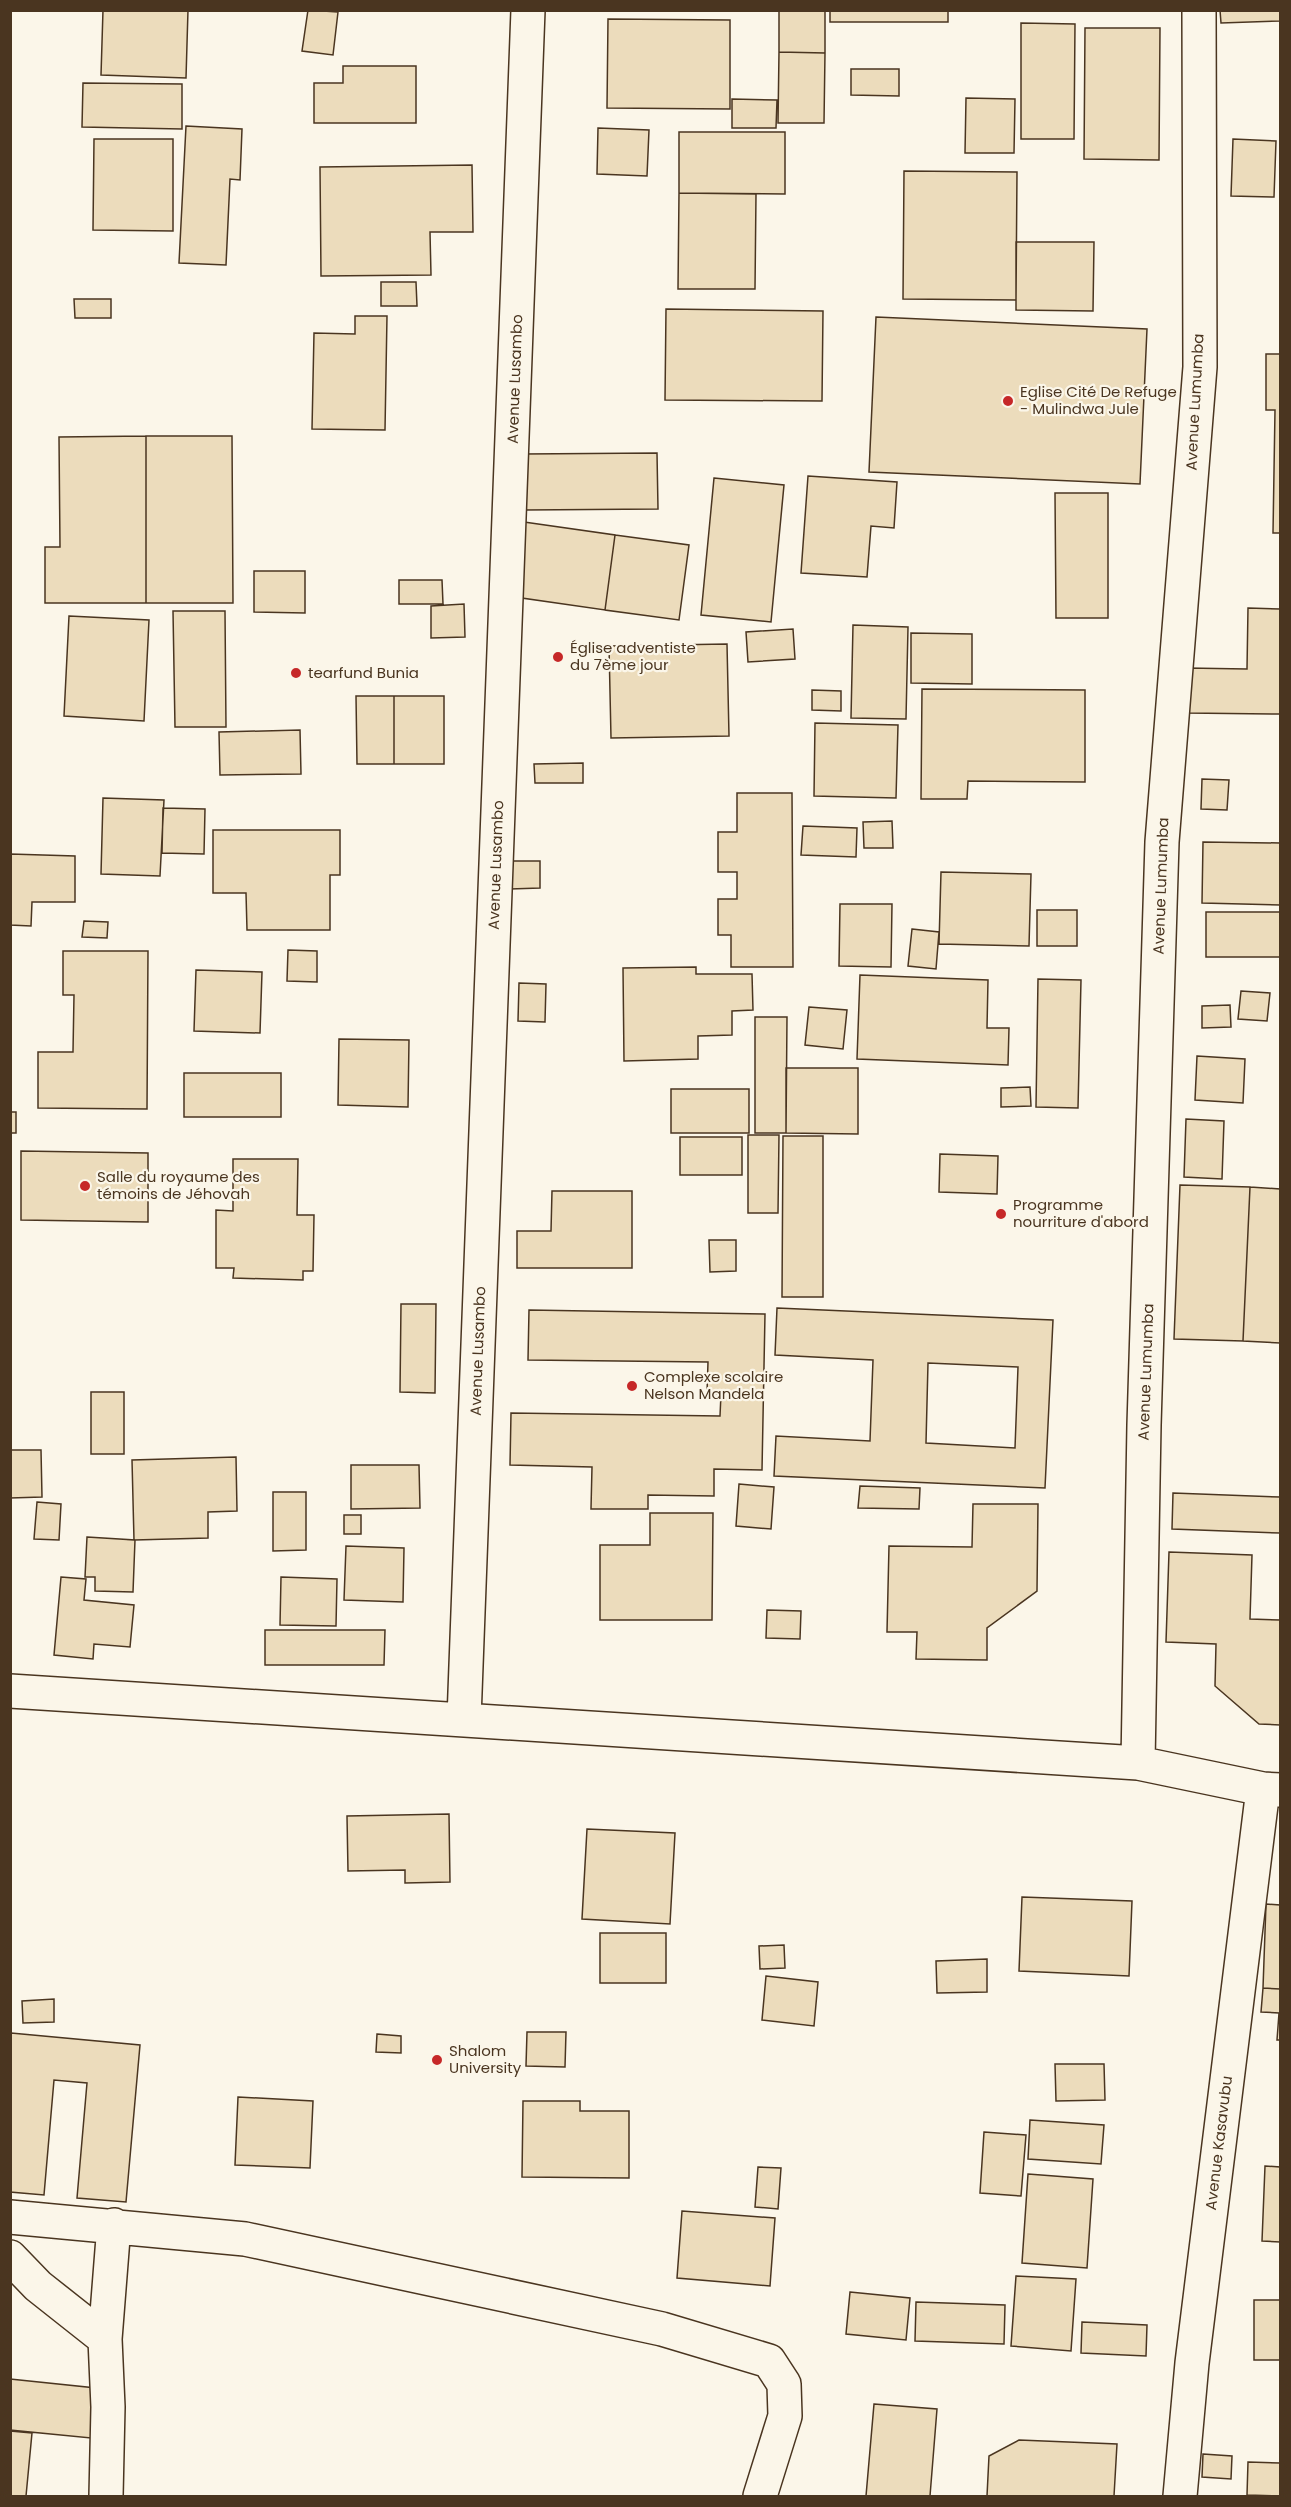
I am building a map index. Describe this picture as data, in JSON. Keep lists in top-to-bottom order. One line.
{"streets":{"street":["Avenue Lusambo","Avenue Lumumba","Avenue Kasavubu"]},"places":["Eglise Cité De Refuge - Mulindwa Jule","Église adventiste du 7ème jour","tearfund Bunia","Salle du royaume des témoins de Jéhovah","Programme nourriture d'abord","Complexe scolaire Nelson Mandela","Shalom University"]}
